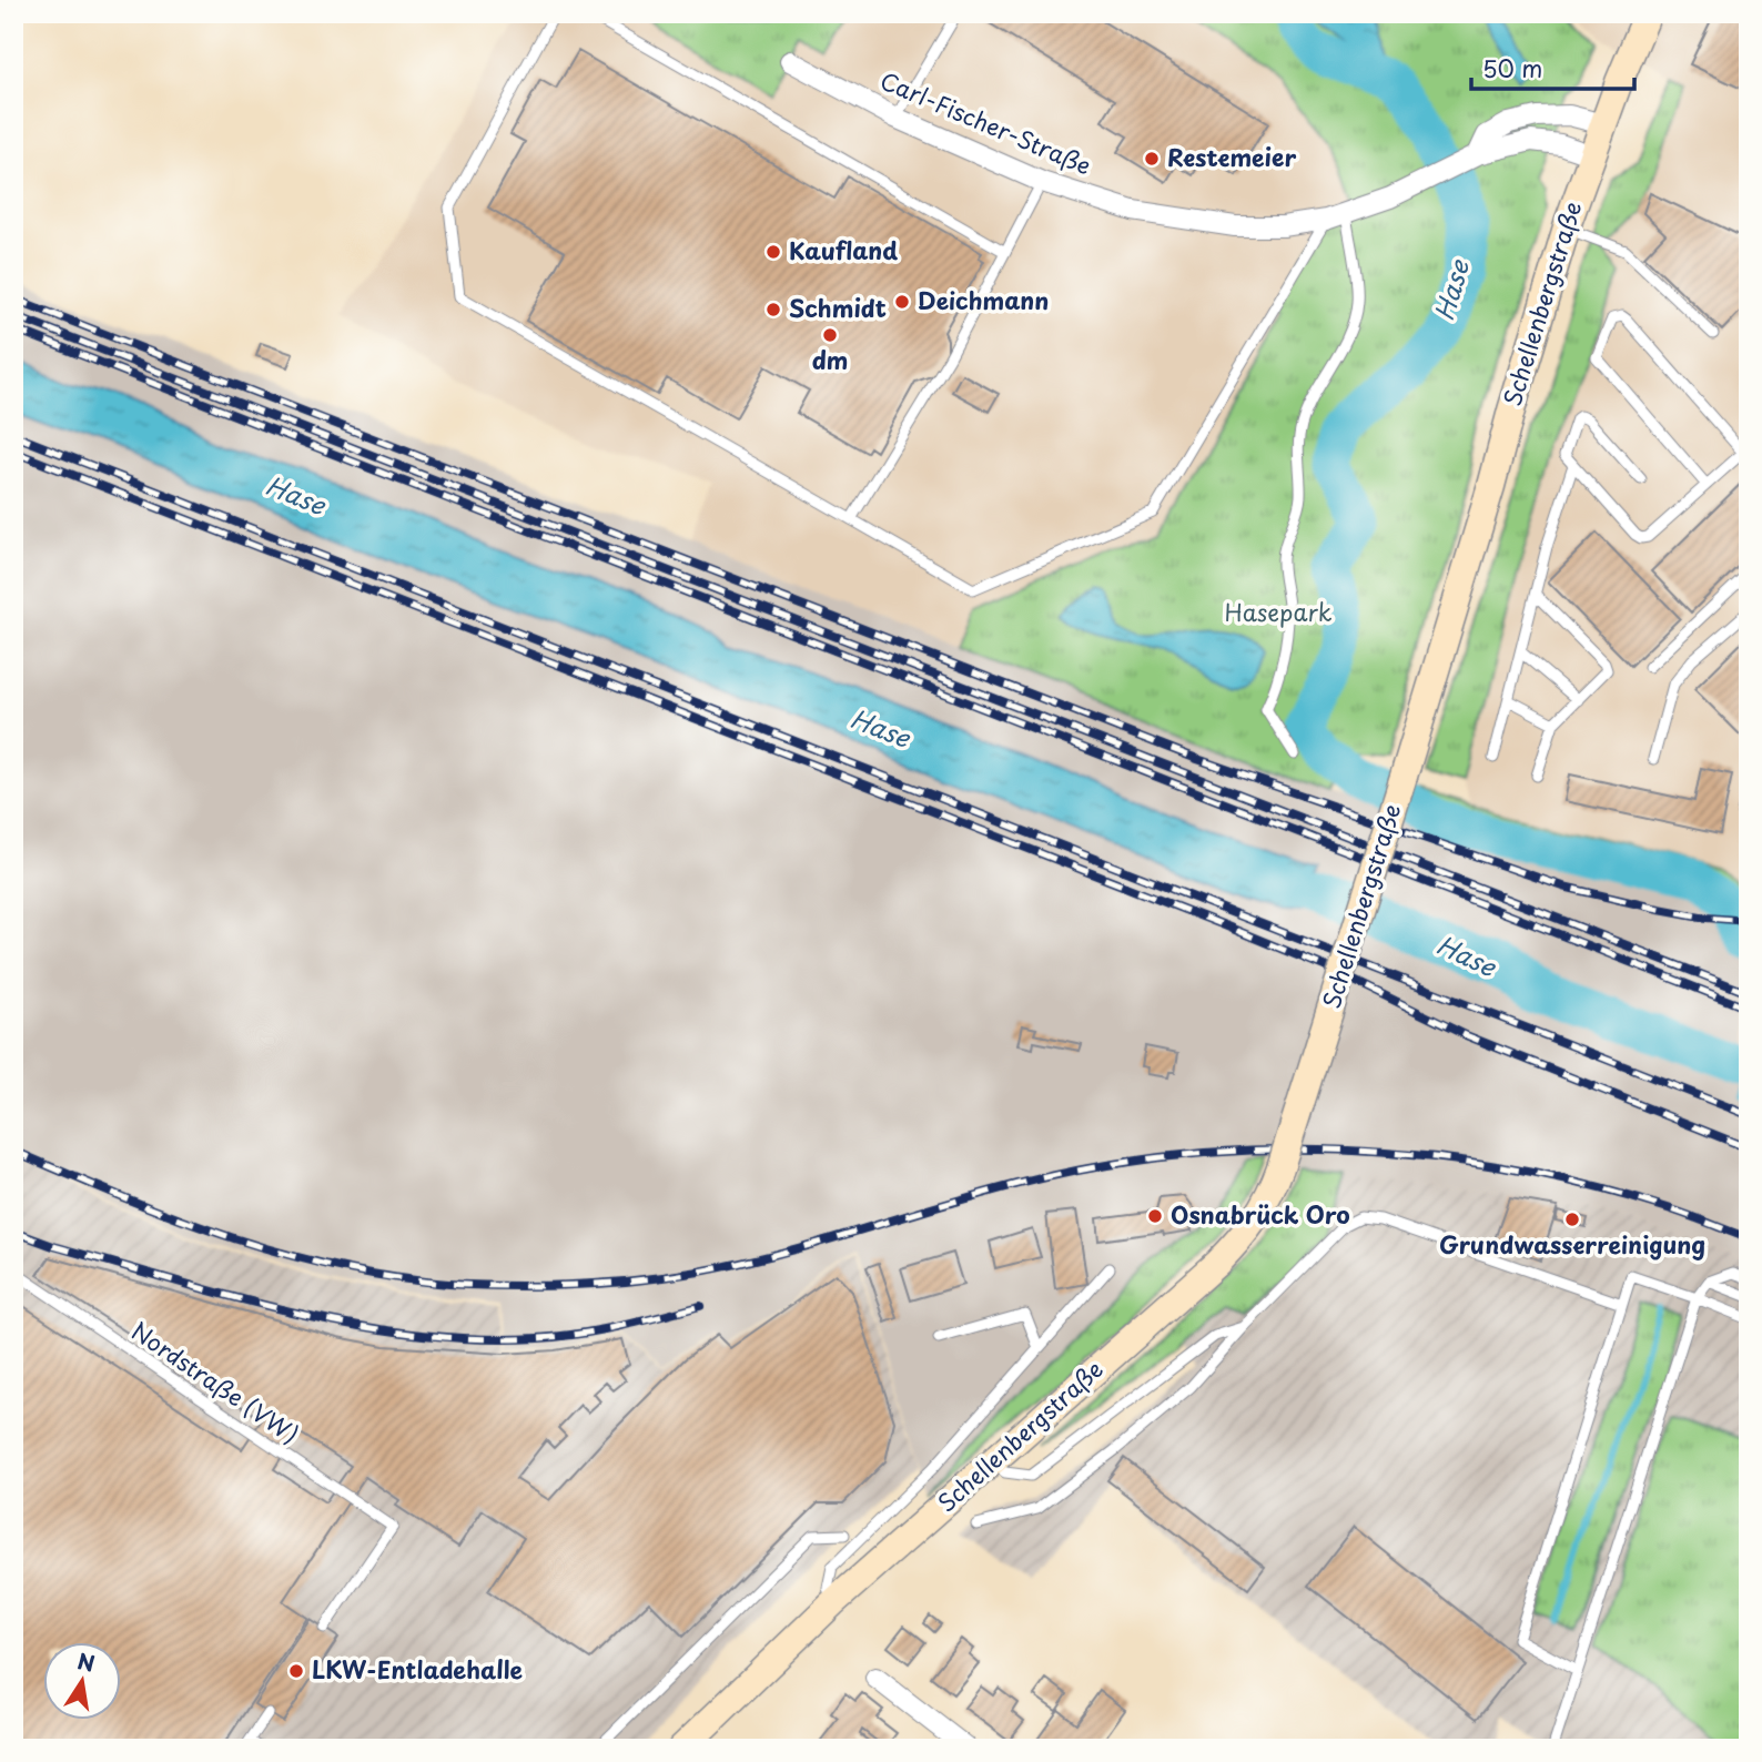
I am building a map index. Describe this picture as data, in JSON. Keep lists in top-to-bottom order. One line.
{"streets":{"street":["Carl-Fischer-Straße","Schellenbergstraße"],"lane":["Nordstraße (VW)"]},"crossings":[["Carl-Fischer-Straße","Schellenbergstraße"]],"water":["Hase"],"parks":["Hasepark"],"places":["Restemeier","Kaufland","Deichmann","Schmidt","dm","Osnabrück Oro","Grundwasserreinigung","LKW-Entladehalle"],"scale_bar":"50 m","north":"top"}
